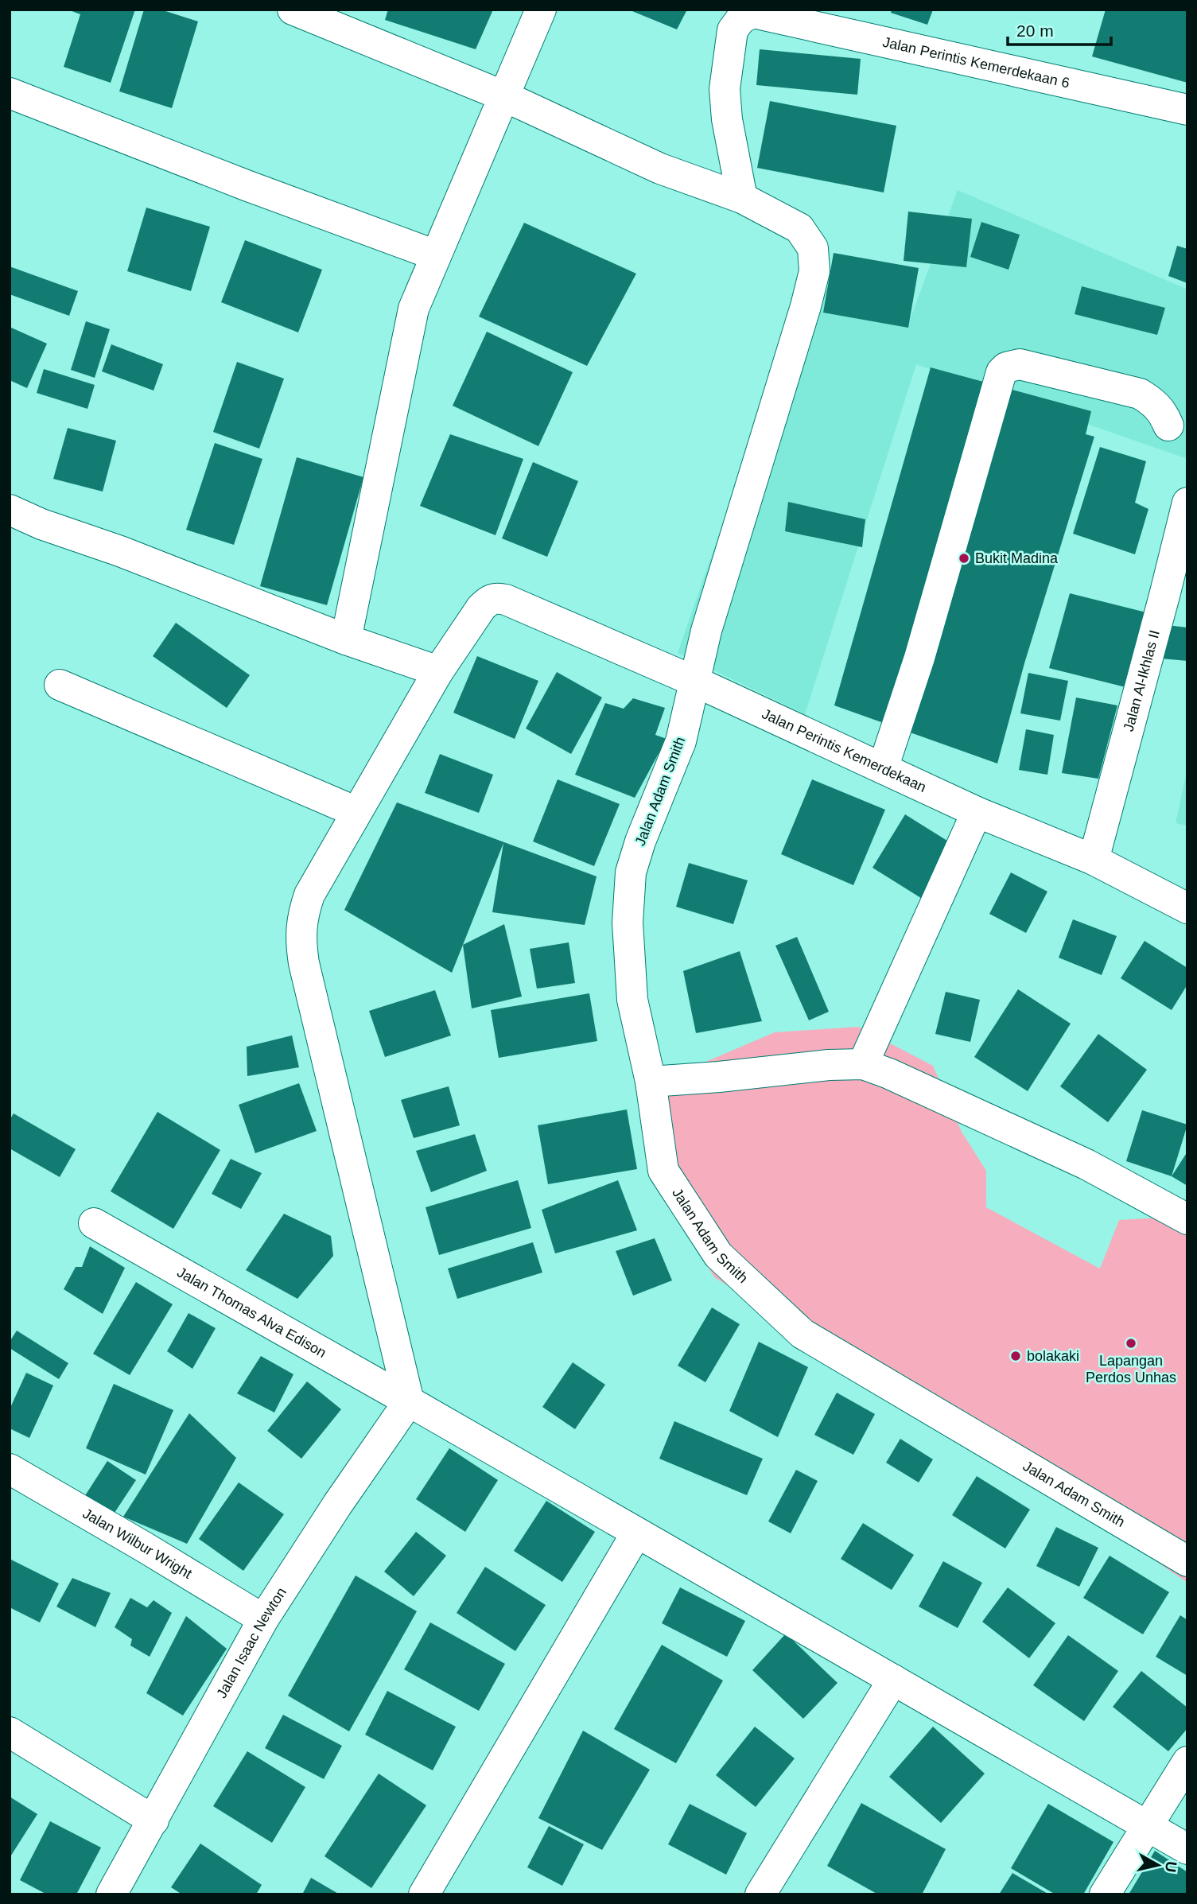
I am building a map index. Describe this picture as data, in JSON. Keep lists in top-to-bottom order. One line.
{"streets":{"street":["Jalan Perintis Kemerdekaan 6","Jalan Al-Ikhlas II","Jalan Perintis Kemerdekaan","Jalan Adam Smith","Jalan Thomas Alva Edison","Jalan Wilbur Wright","Jalan Isaac Newton"]},"crossings":[["Jalan Perintis Kemerdekaan 6","Jalan Adam Smith"],["Jalan Al-Ikhlas II","Jalan Perintis Kemerdekaan"],["Jalan Perintis Kemerdekaan","Jalan Adam Smith"],["Jalan Thomas Alva Edison","Jalan Isaac Newton"],["Jalan Wilbur Wright","Jalan Isaac Newton"]],"places":["Bukit Madina","Lapangan Perdos Unhas","bolakaki"],"scale_bar":"20 m","north":"right"}
